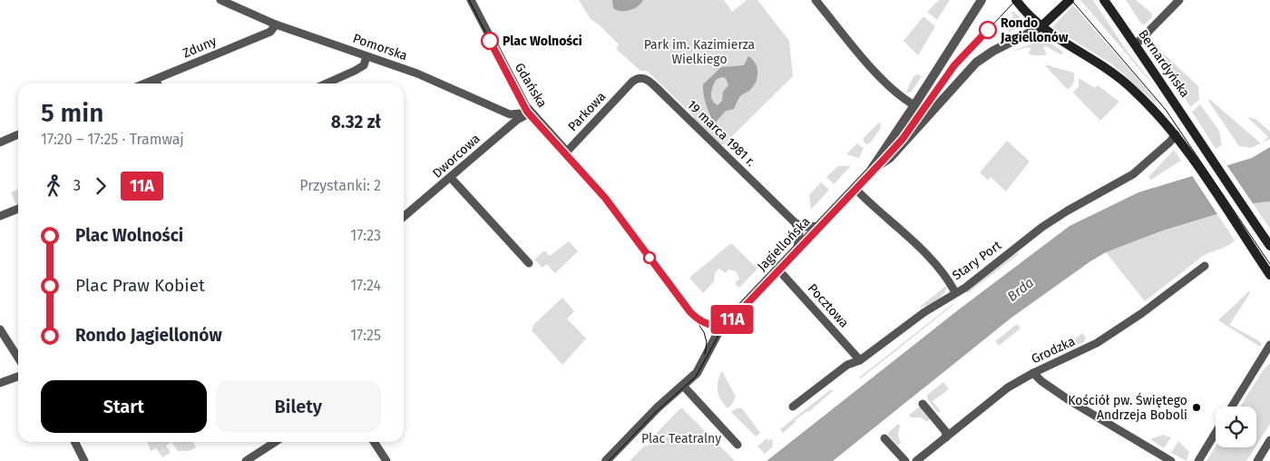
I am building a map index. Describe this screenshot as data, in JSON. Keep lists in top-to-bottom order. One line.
{"streets":{"main road":["Bernardyńska"],"street":["Zduny","Pomorska","Gdańska","Parkowa","19 marca 1981 r.","Dworcowa","Jagiellońska","Stary Port","Pocztowa","Grodzka"]},"crossings":[["Zduny","Pomorska"],["Pomorska","Gdańska"],["Pomorska","Dworcowa"],["Gdańska","Parkowa"],["Gdańska","Dworcowa"],["Parkowa","19 marca 1981 r."],["Jagiellońska","Pocztowa"],["Stary Port","Pocztowa"]],"water":["Brda"],"parks":["Park im. Kazimierza Wielkiego","Plac Teatralny"],"places":["Rondo Jagiellonów","Plac Wolności","Kościół pw. Świętego Andrzeja Boboli"],"lines":["tram line 11A"],"page":{"on_map":"11A","heading":["5 min","17:20 – 17:25 · Tramwaj","8.32 zł"],"legs":["3","11A","Przystanki: 2"],"list":[{"name":"Plac Wolności","value":"17:23"},{"name":"Plac Praw Kobiet","value":"17:24"},{"name":"Rondo Jagiellonów","value":"17:25"}],"buttons":["Start","Bilety"]}}
